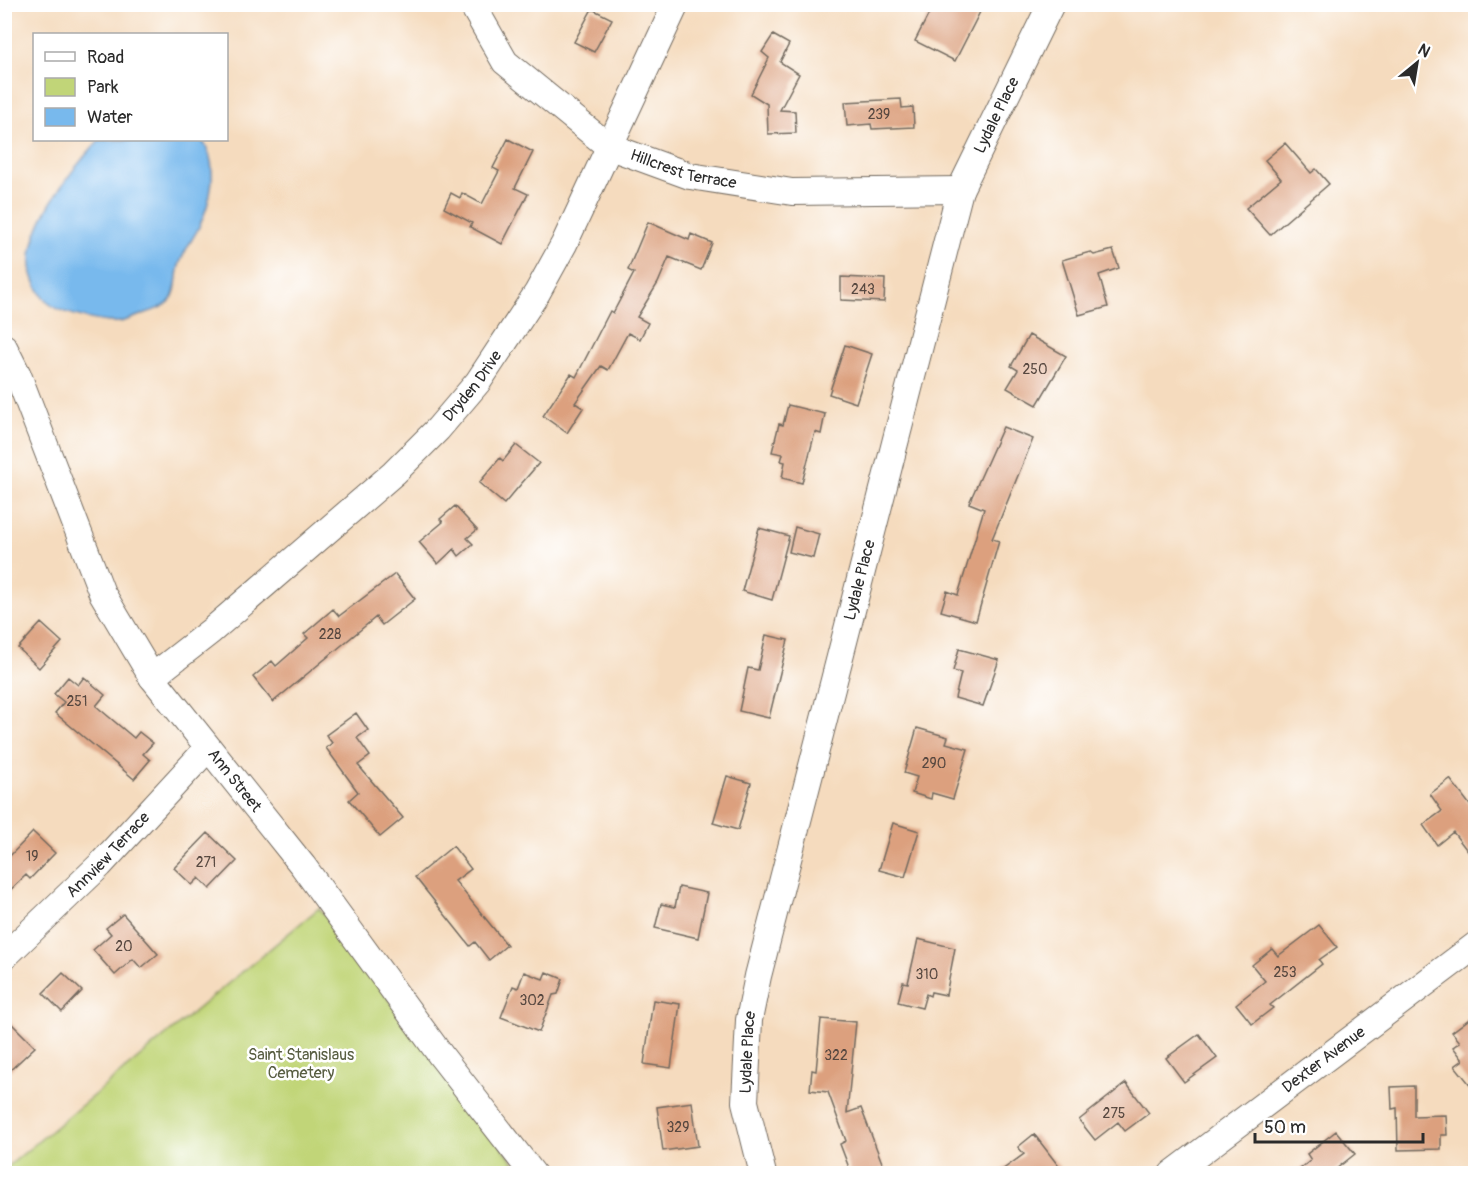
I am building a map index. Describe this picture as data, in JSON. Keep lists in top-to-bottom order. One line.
{"streets":{"street":["Lydale Place","Hillcrest Terrace","Dryden Drive","Ann Street","Annview Terrace","Dexter Avenue"]},"crossings":[["Lydale Place","Hillcrest Terrace"],["Hillcrest Terrace","Dryden Drive"],["Dryden Drive","Ann Street"],["Ann Street","Annview Terrace"]],"parks":["Saint Stanislaus Cemetery"],"house_numbers":["239","243","250","228","251","290","19","271","20","253","310","302","322","275","329"],"legend":["Road","Park","Water"],"scale_bar":"50 m","north":"top right"}
